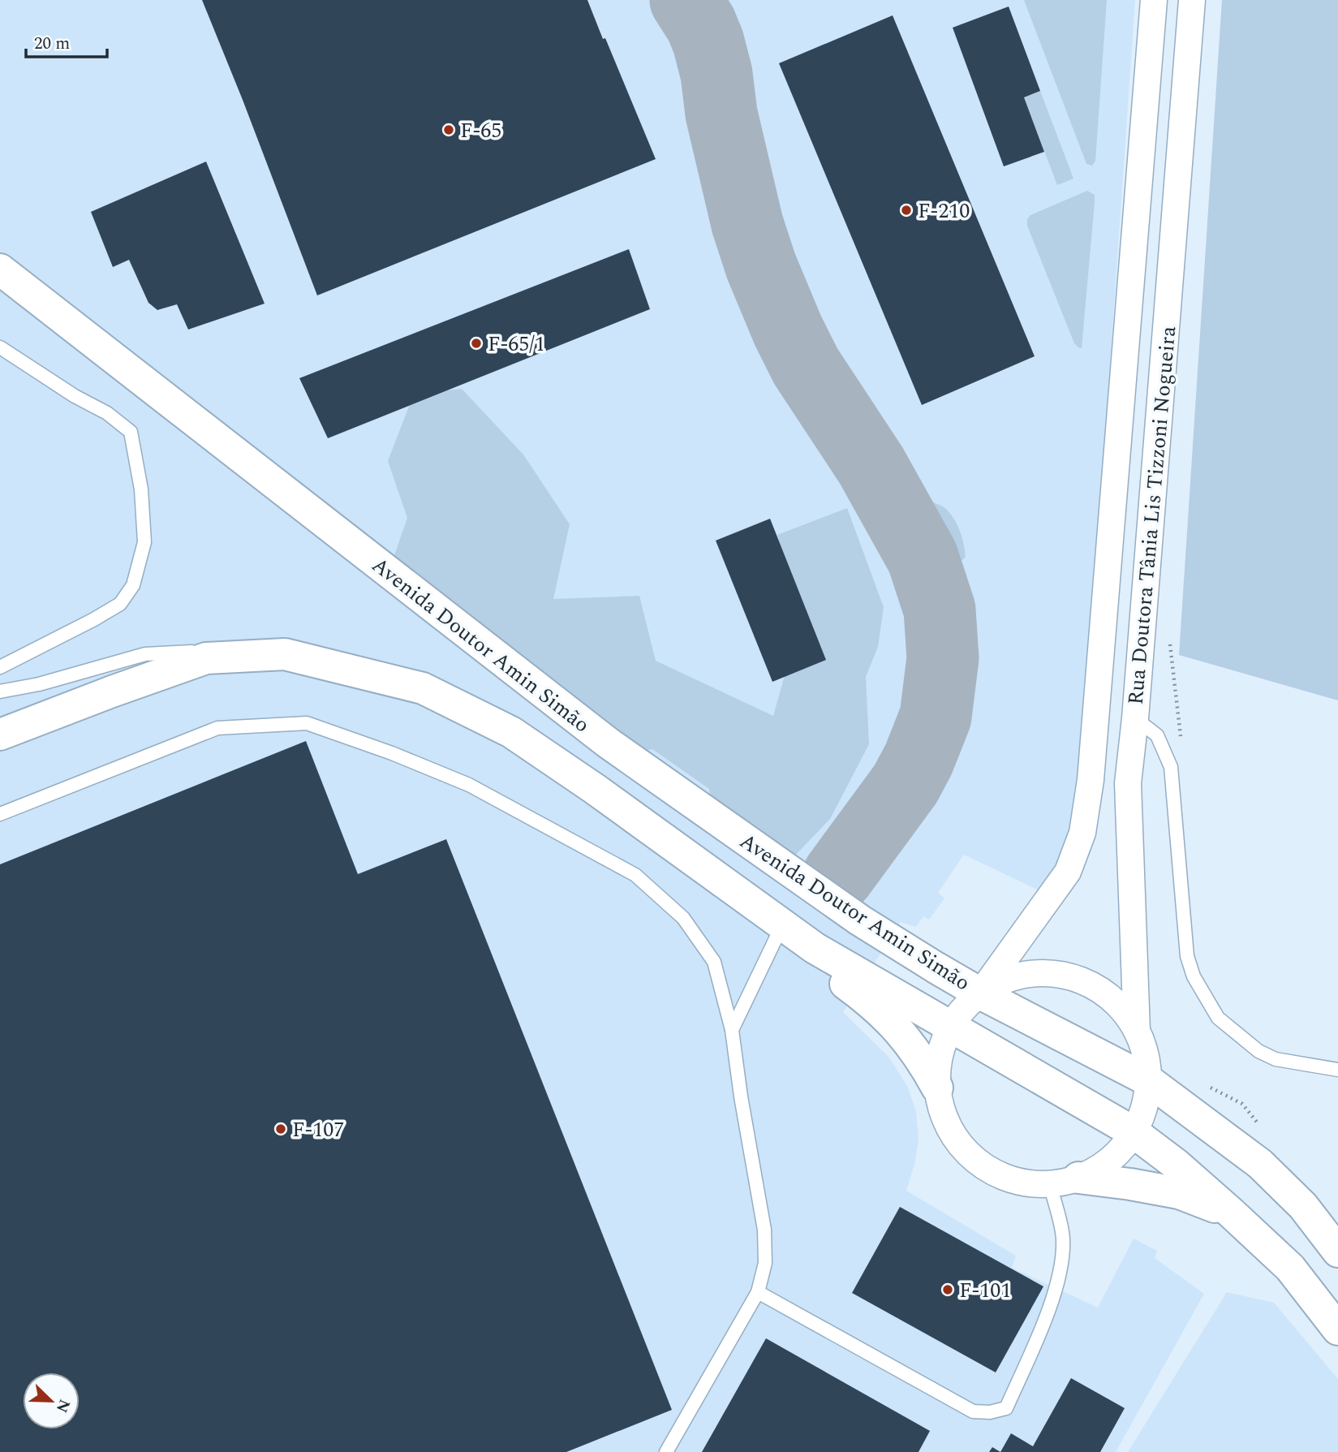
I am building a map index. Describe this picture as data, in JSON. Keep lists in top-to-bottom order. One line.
{"streets":{"street":["Rua Doutora Tânia Lis Tizzoni Nogueira","Avenida Doutor Amin Simão"]},"crossings":[["Rua Doutora Tânia Lis Tizzoni Nogueira","Avenida Doutor Amin Simão"]],"places":["F-65","F-210","F-65/1","F-107","F-101"],"scale_bar":"20 m","north":"bottom right"}
